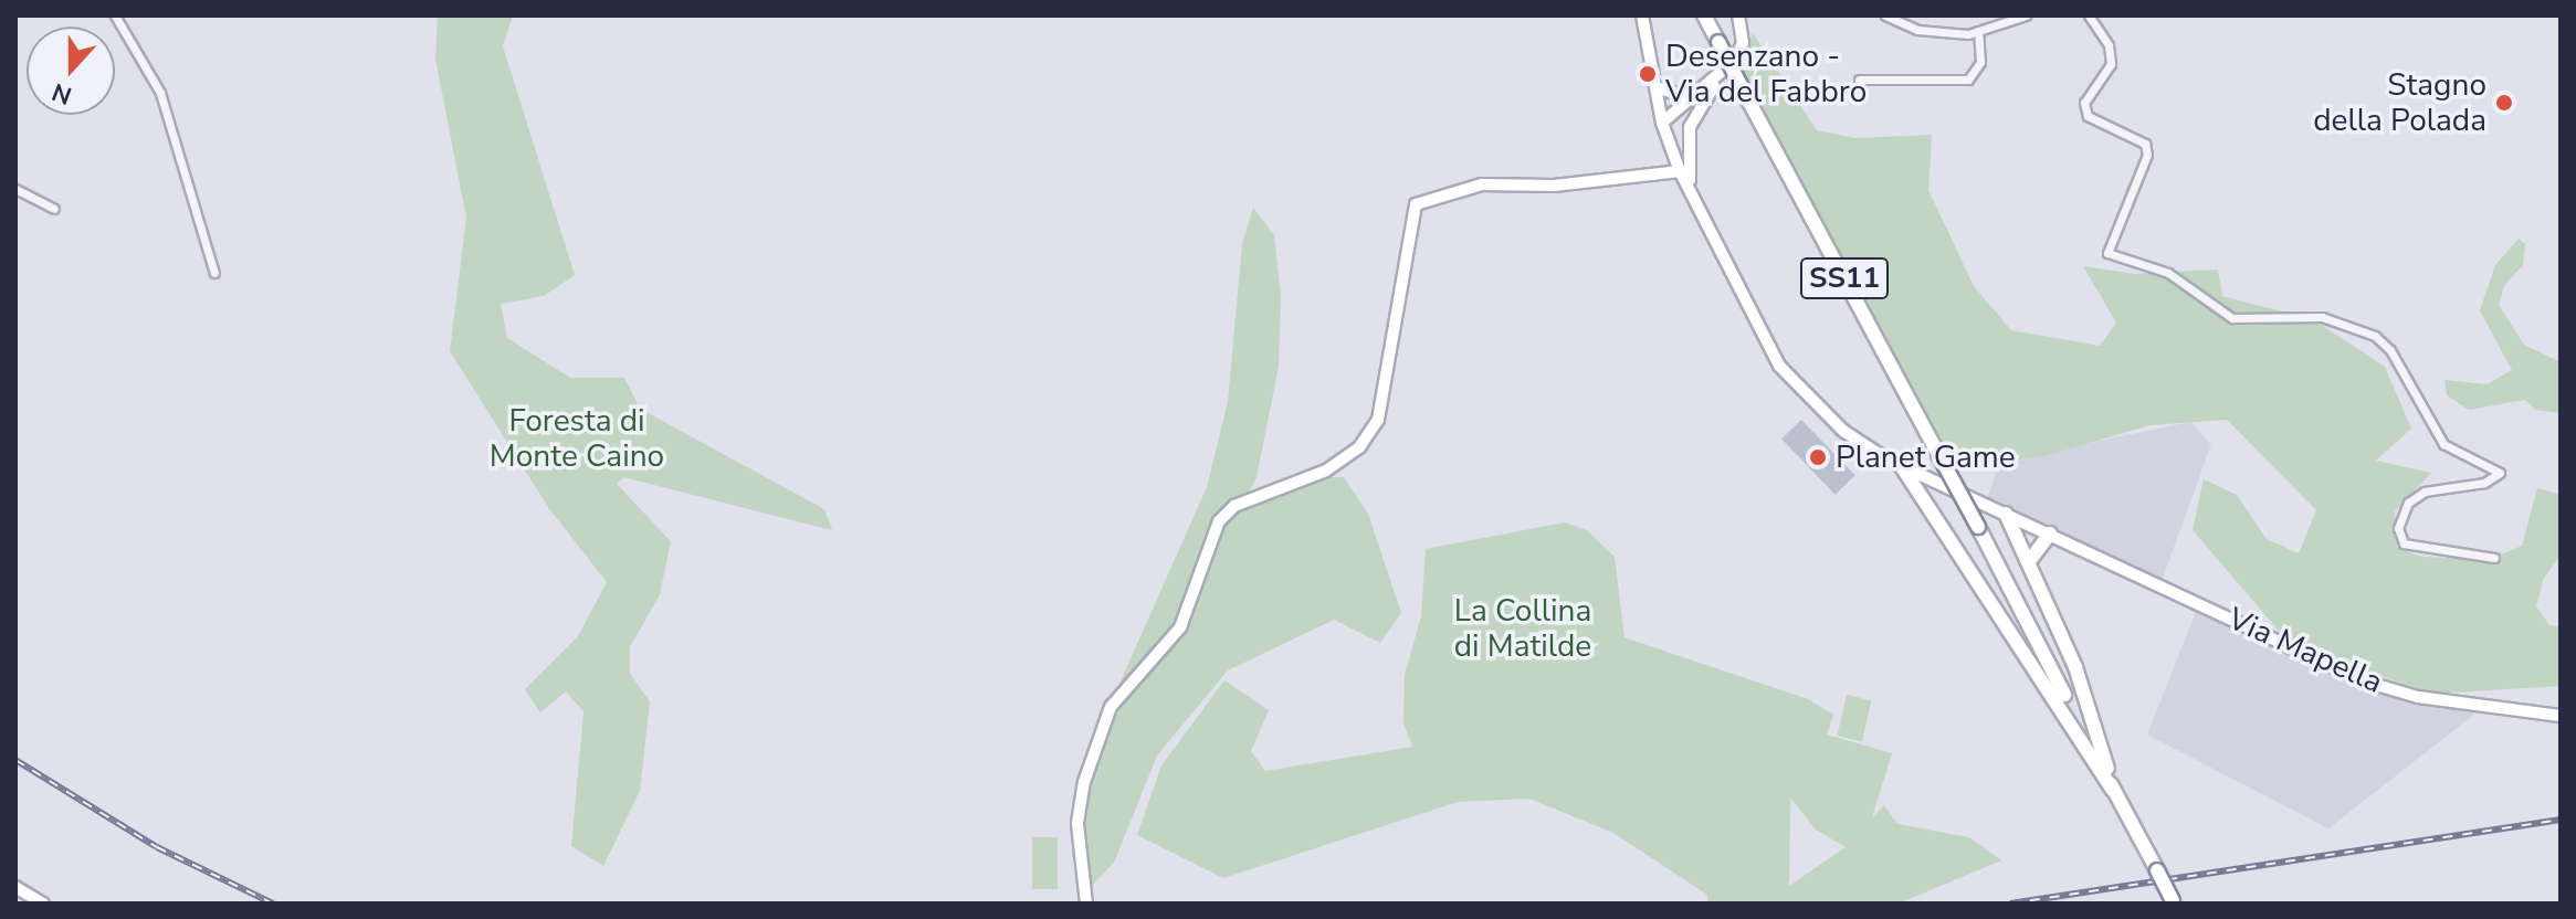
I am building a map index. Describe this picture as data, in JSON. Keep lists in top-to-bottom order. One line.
{"streets":{"highway":["SS11"],"street":["Via Mapella"]},"parks":["Foresta di Monte Caino","La Collina di Matilde"],"places":["Desenzano - Via del Fabbro","Stagno della Polada","Planet Game"],"north":"bottom"}
